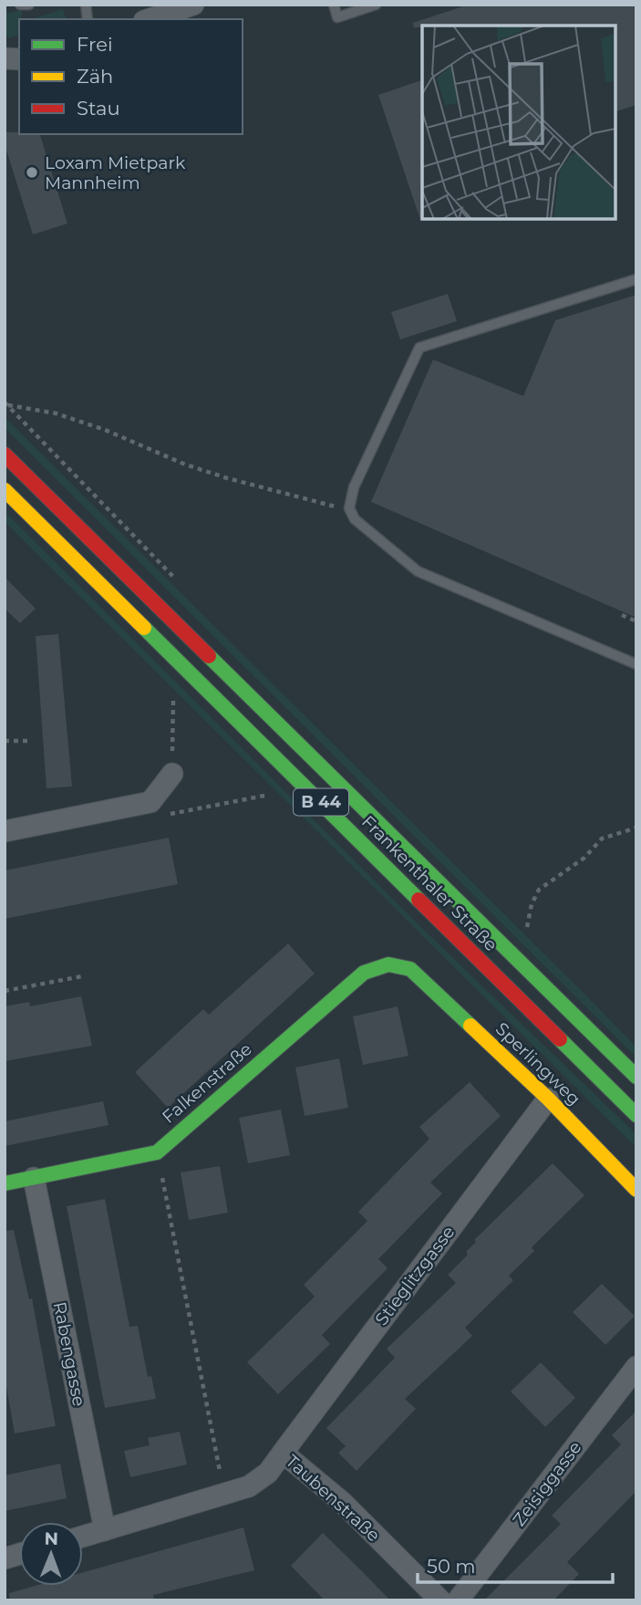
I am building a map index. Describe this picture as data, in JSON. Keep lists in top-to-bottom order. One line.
{"streets":{"main road":["B 44","Frankenthaler Straße","Sperlingweg","Falkenstraße"],"street":["Stieglitzgasse","Rabengasse","Zeisiggasse","Taubenstraße"]},"crossings":[["Sperlingweg","Falkenstraße"],["Sperlingweg","Stieglitzgasse"],["Falkenstraße","Rabengasse"],["Stieglitzgasse","Taubenstraße"],["Rabengasse","Taubenstraße"]],"places":["Loxam Mietpark Mannheim"],"legend":["Frei","Zäh","Stau"],"scale_bar":"50 m","north":"top"}
